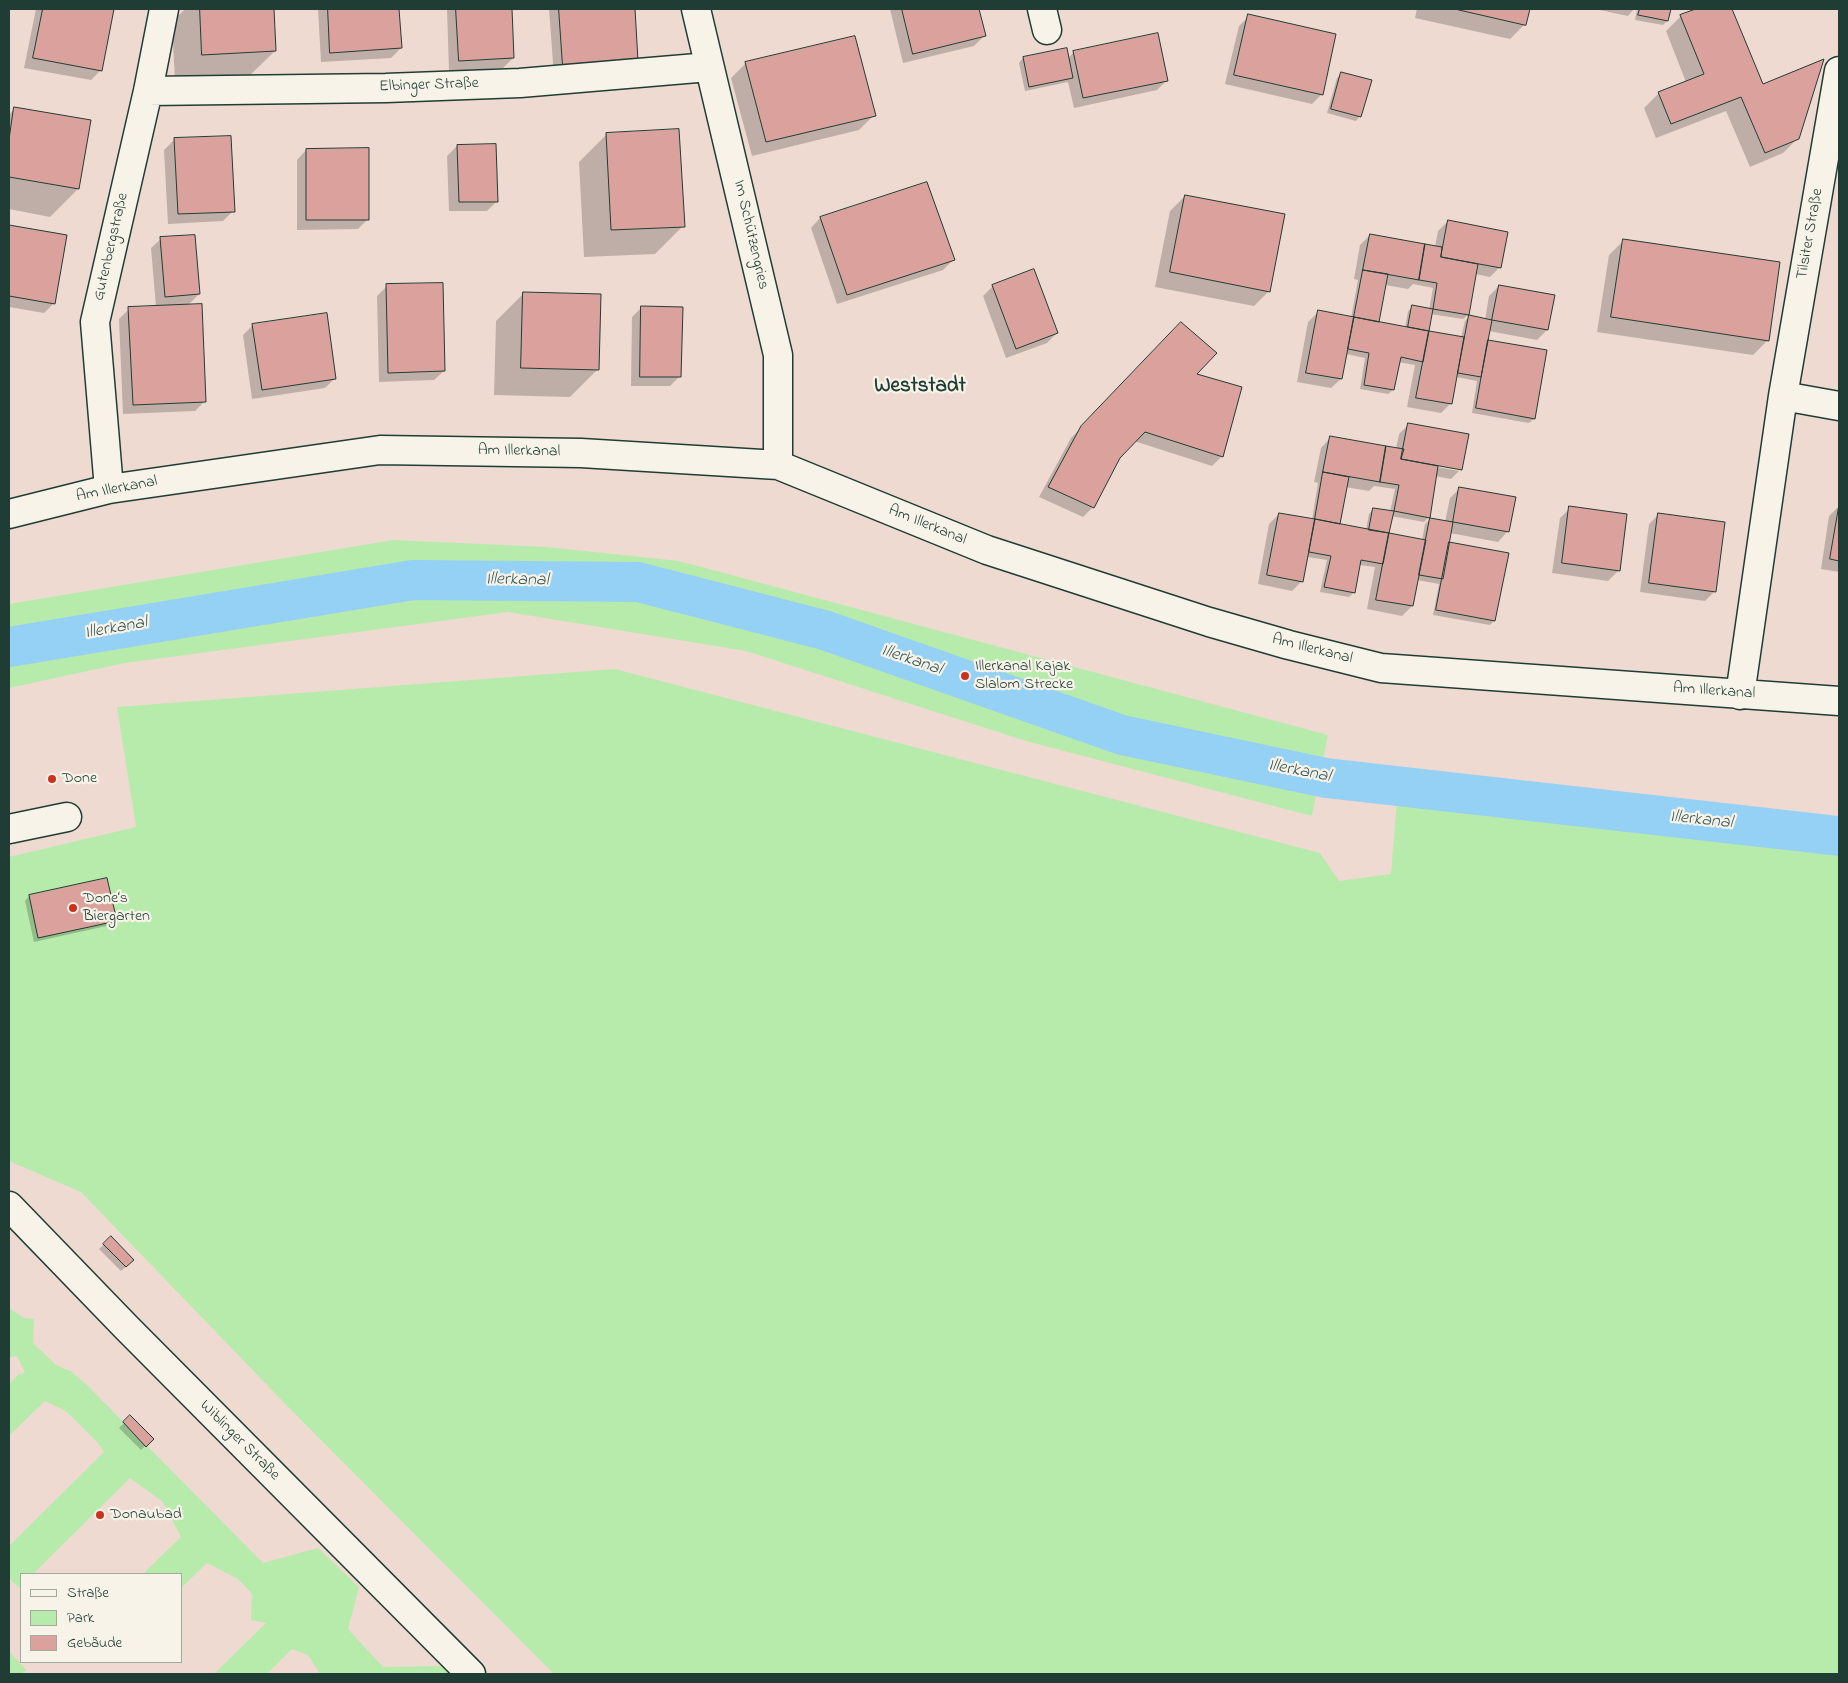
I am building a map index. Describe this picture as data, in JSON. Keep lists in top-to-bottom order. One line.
{"streets":{"street":["Elbinger Straße","Tilsiter Straße","Im Schützengries","Gutenbergstraße","Am Illerkanal","Wiblinger Straße"]},"crossings":[["Elbinger Straße","Im Schützengries"],["Elbinger Straße","Gutenbergstraße"],["Tilsiter Straße","Am Illerkanal"],["Im Schützengries","Am Illerkanal"],["Gutenbergstraße","Am Illerkanal"]],"districts":["Weststadt"],"water":["Illerkanal"],"places":["Illerkanal Kajak Slalom Strecke","Done","Done‘s Biergarten","Donaubad"],"legend":["Straße","Park","Gebäude"]}
